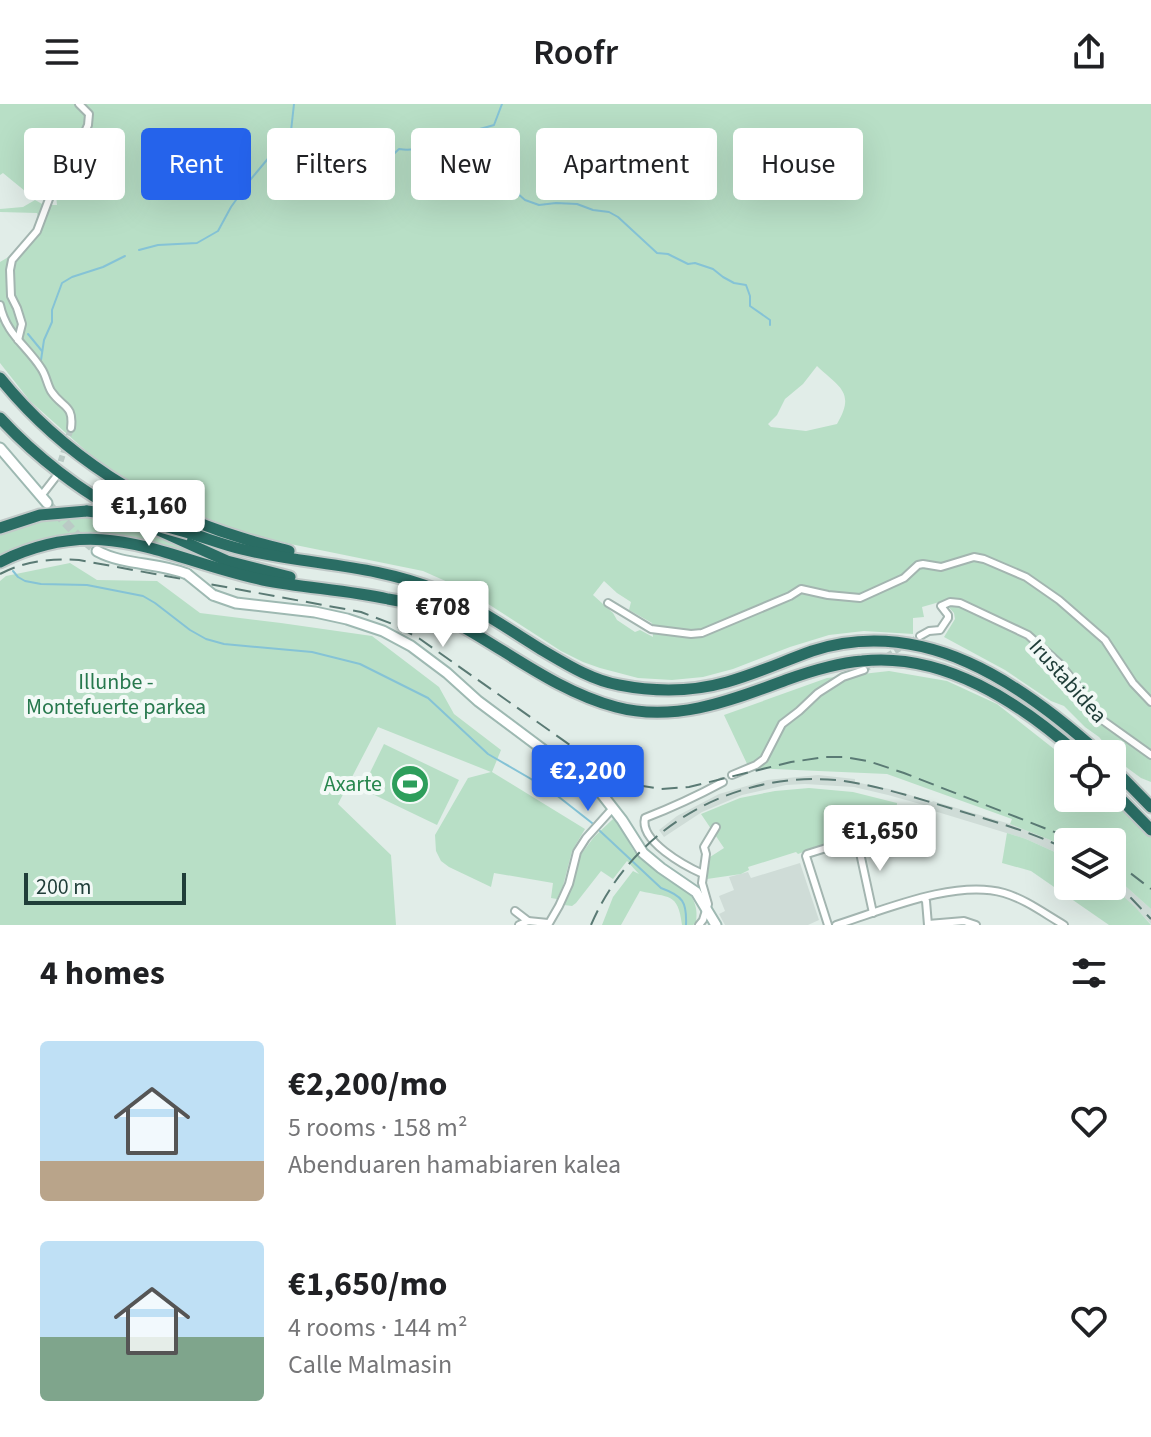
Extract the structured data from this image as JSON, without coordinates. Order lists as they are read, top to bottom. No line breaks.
{"streets":{"street":["Irustabidea"]},"parks":["Illunbe - Montefuerte parkea"],"places":{"sports":["Axarte"]},"scale_bar":"200 m","page":{"header":"Roofr","chip":["Buy","Rent","Filters","New","Apartment","House"],"price":["€1,160","€708","€2,200","€1,650"],"scale":"200 m","heading":"4 homes","list":[{"name":"€2,200/mo","note":"5 rooms · 158 m² · Abenduaren hamabiaren kalea"},{"name":"€1,650/mo","note":"4 rooms · 144 m² · Calle Malmasin"}]}}
